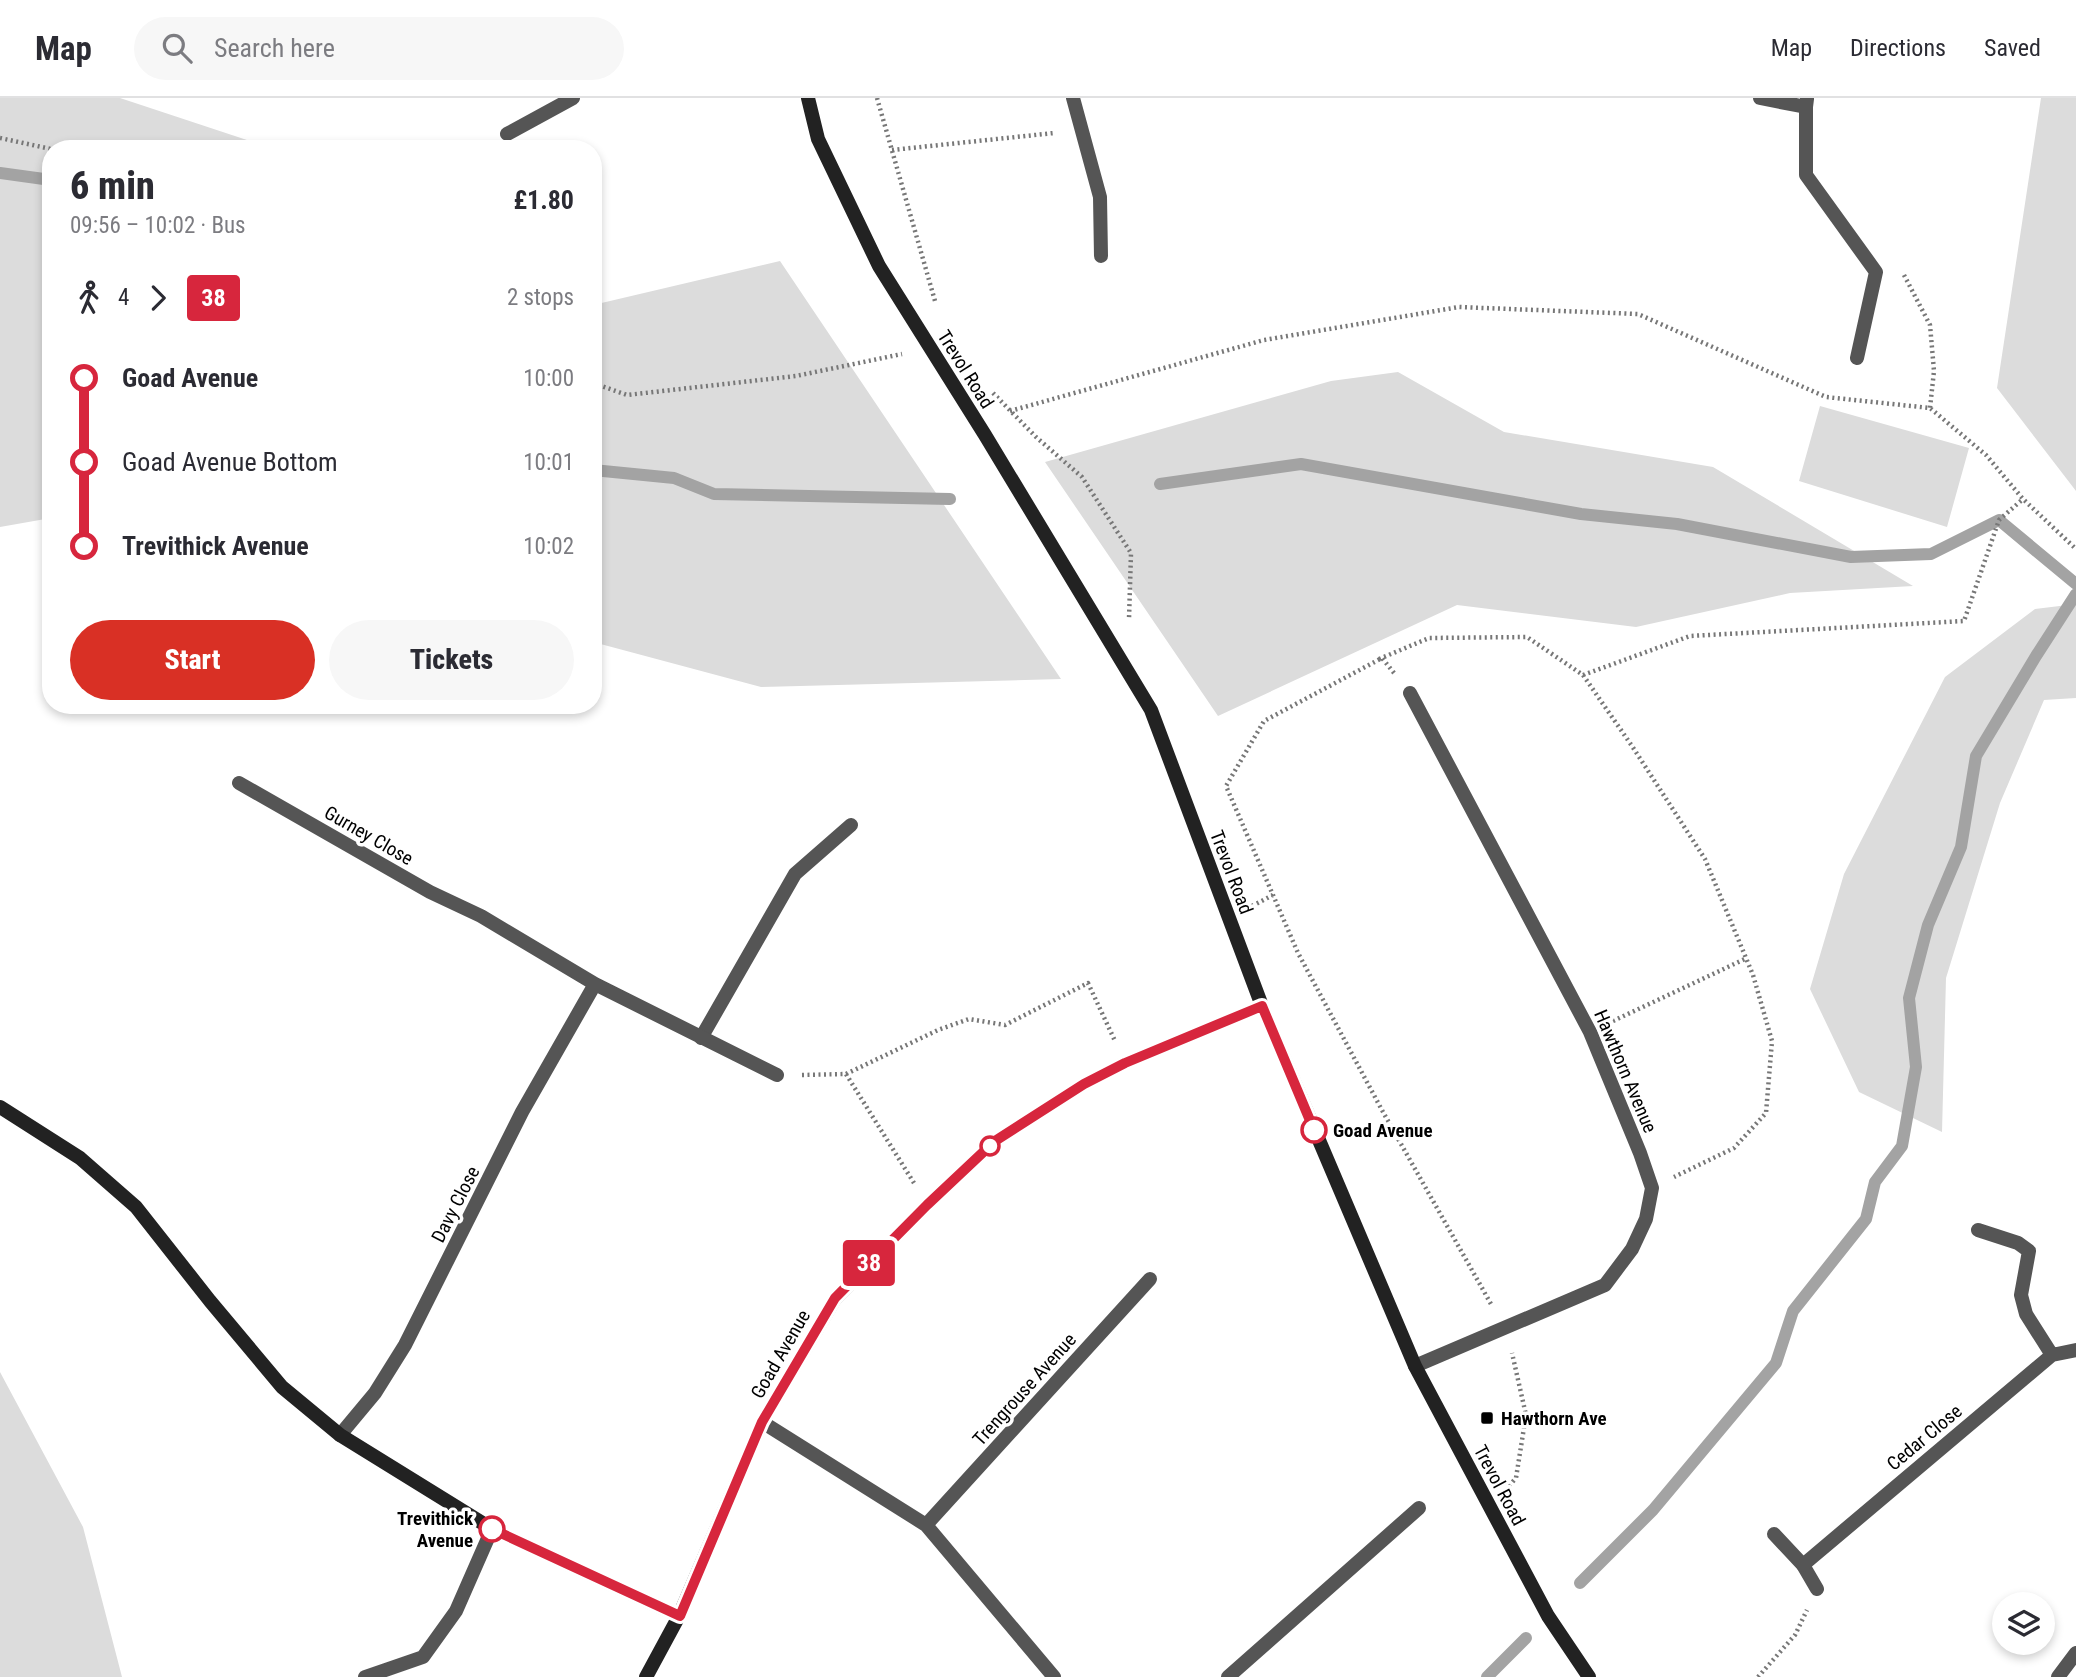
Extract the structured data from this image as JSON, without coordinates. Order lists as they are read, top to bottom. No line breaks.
{"streets":{"street":["Trevol Road","Gurney Close","Hawthorn Avenue","Davy Close","Goad Avenue","Trengrouse Avenue","Cedar Close"]},"crossings":[["Trevol Road","Goad Avenue"],["Gurney Close","Davy Close"]],"places":{"other":["Goad Avenue","Trevithick Avenue"],"transit":["Hawthorn Ave"]},"lines":["bus line 38"],"page":{"header":"Map","search":"Search here","nav":["Map","Directions","Saved"],"on_map":"38","heading":["6 min","09:56 – 10:02 · Bus","£1.80"],"legs":["4","38","2 stops"],"list":[{"name":"Goad Avenue","value":"10:00"},{"name":"Goad Avenue Bottom","value":"10:01"},{"name":"Trevithick Avenue","value":"10:02"}],"buttons":["Start","Tickets"]}}
